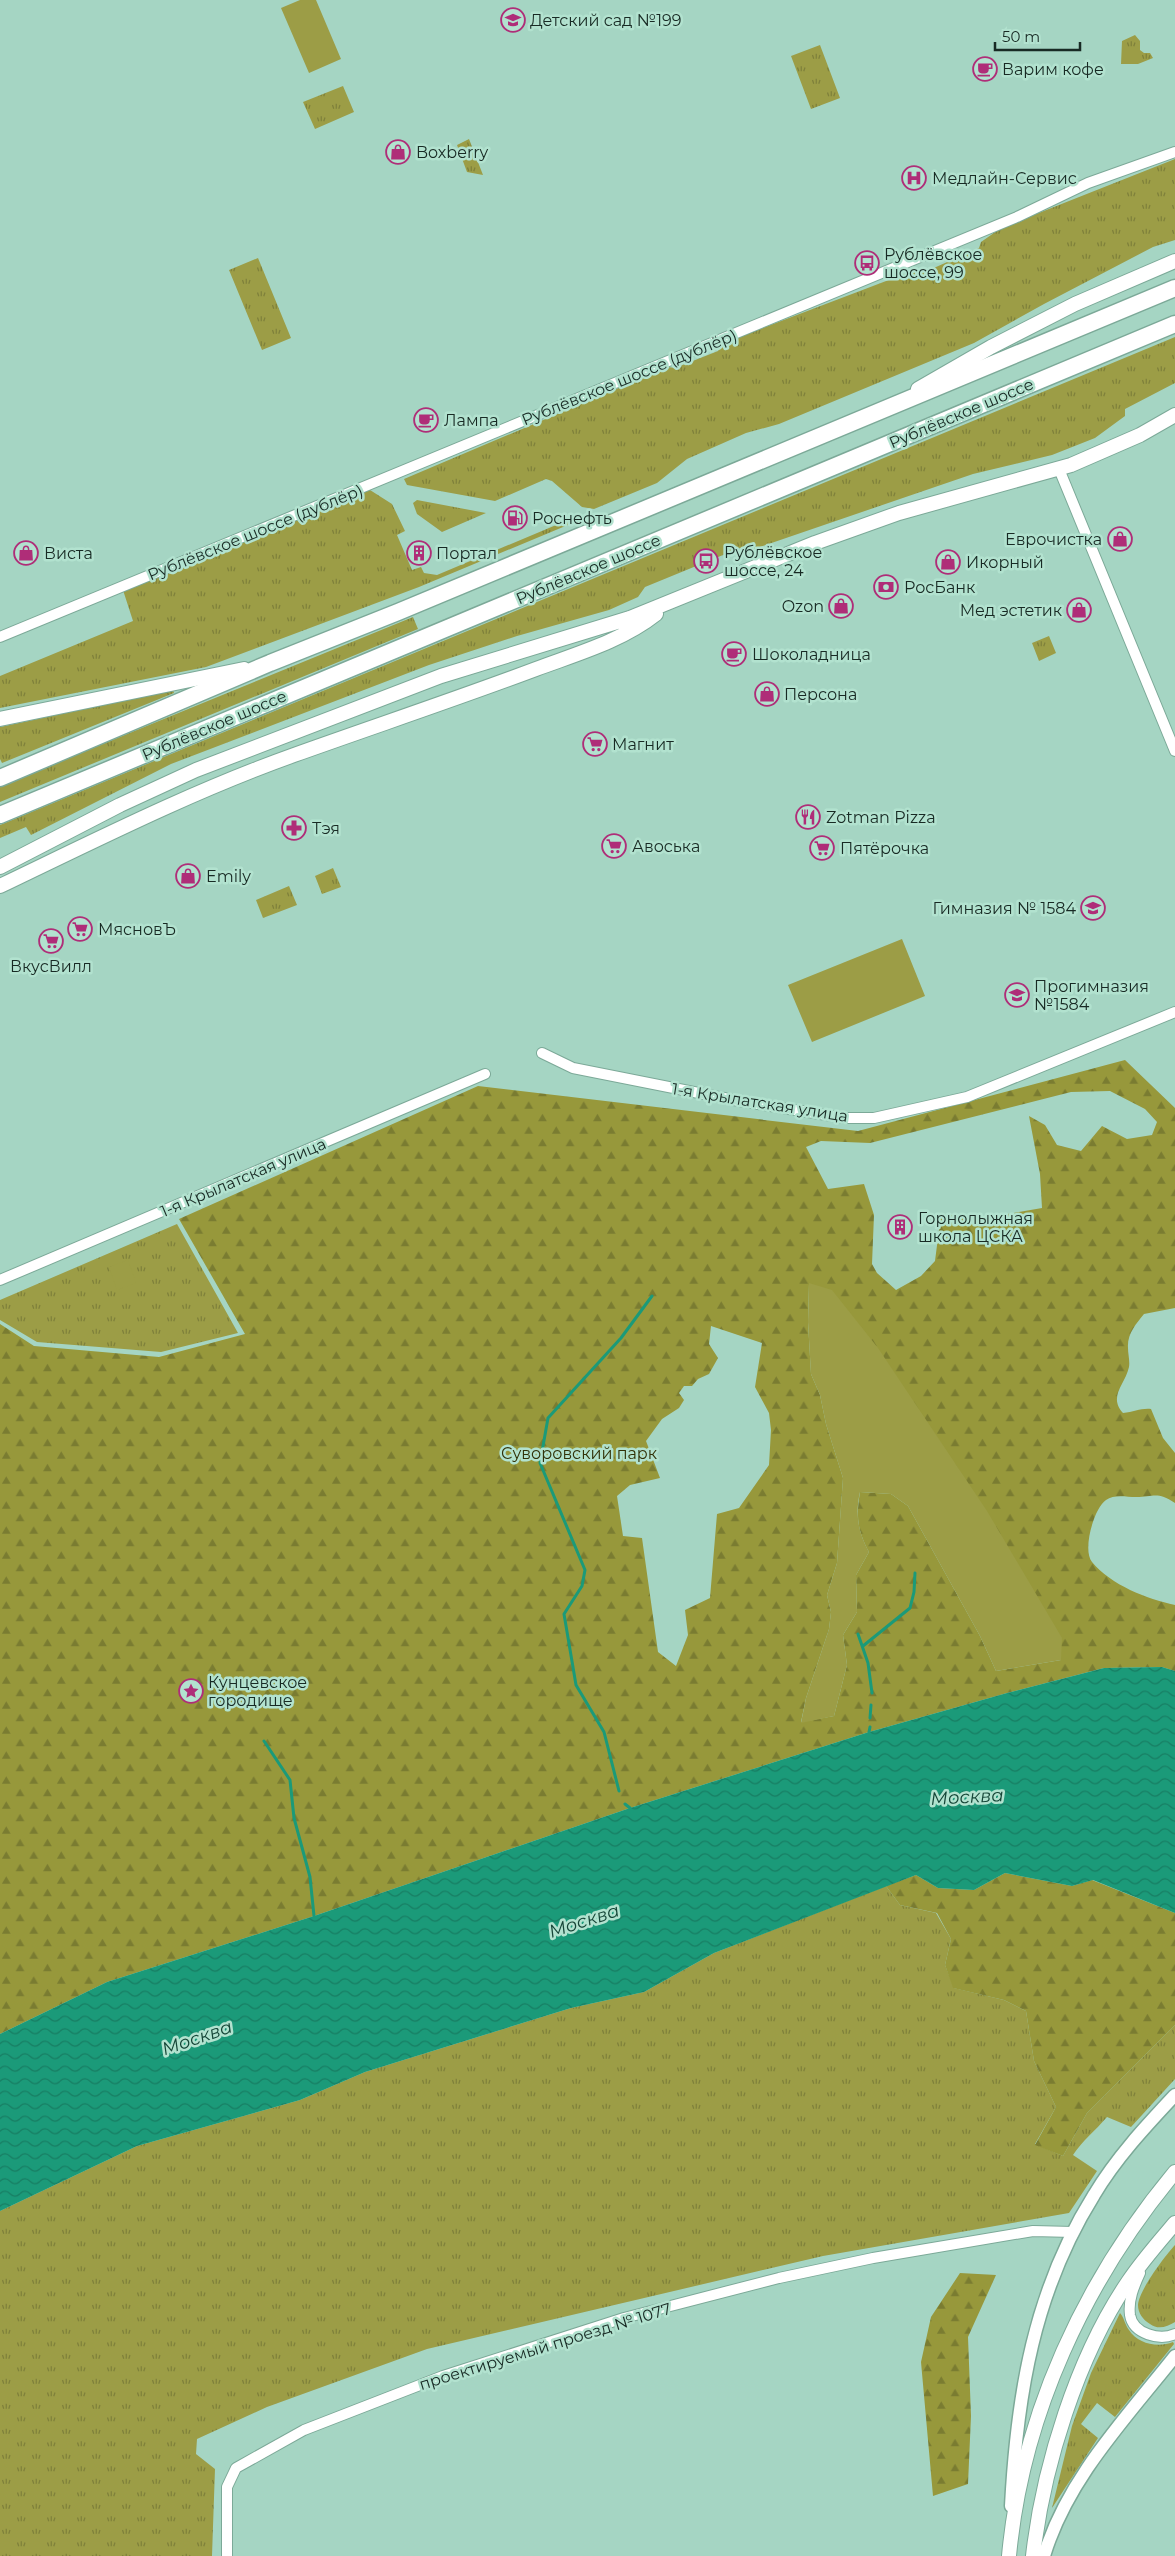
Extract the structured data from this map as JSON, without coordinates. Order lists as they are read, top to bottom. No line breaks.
{"streets":{"main road":["Рублёвское шоссе"],"street":["Рублёвское шоссе (дублёр)","1-я Крылатская улица","проектируемый проезд № 1077"]},"water":["Москва"],"parks":["Суворовский парк"],"places":{"school or university":["Детский сад №199","Гимназия № 1584","Прогимназия №1584"],"cafe":["Варим кофе","Лампа","Шоколадница"],"shop":["Boxberry","Еврочистка","Виста","Икорный","Ozon","Мед эстетик","Персона","Emily"],"hospital":["Медлайн-Сервис"],"bus stop":["Рублёвское шоссе, 99","Рублёвское шоссе, 24"],"fuel station":["Роснефть"],"building":["Портал","Горнолыжная школа ЦСКА"],"bank":["РосБанк"],"supermarket":["Магнит","Авоська","Пятёрочка","МясновЪ","ВкусВилл"],"restaurant":["Zotman Pizza"],"pharmacy":["Тэя"],"place":["Кунцевское городище"]},"scale_bar":"50 m"}
